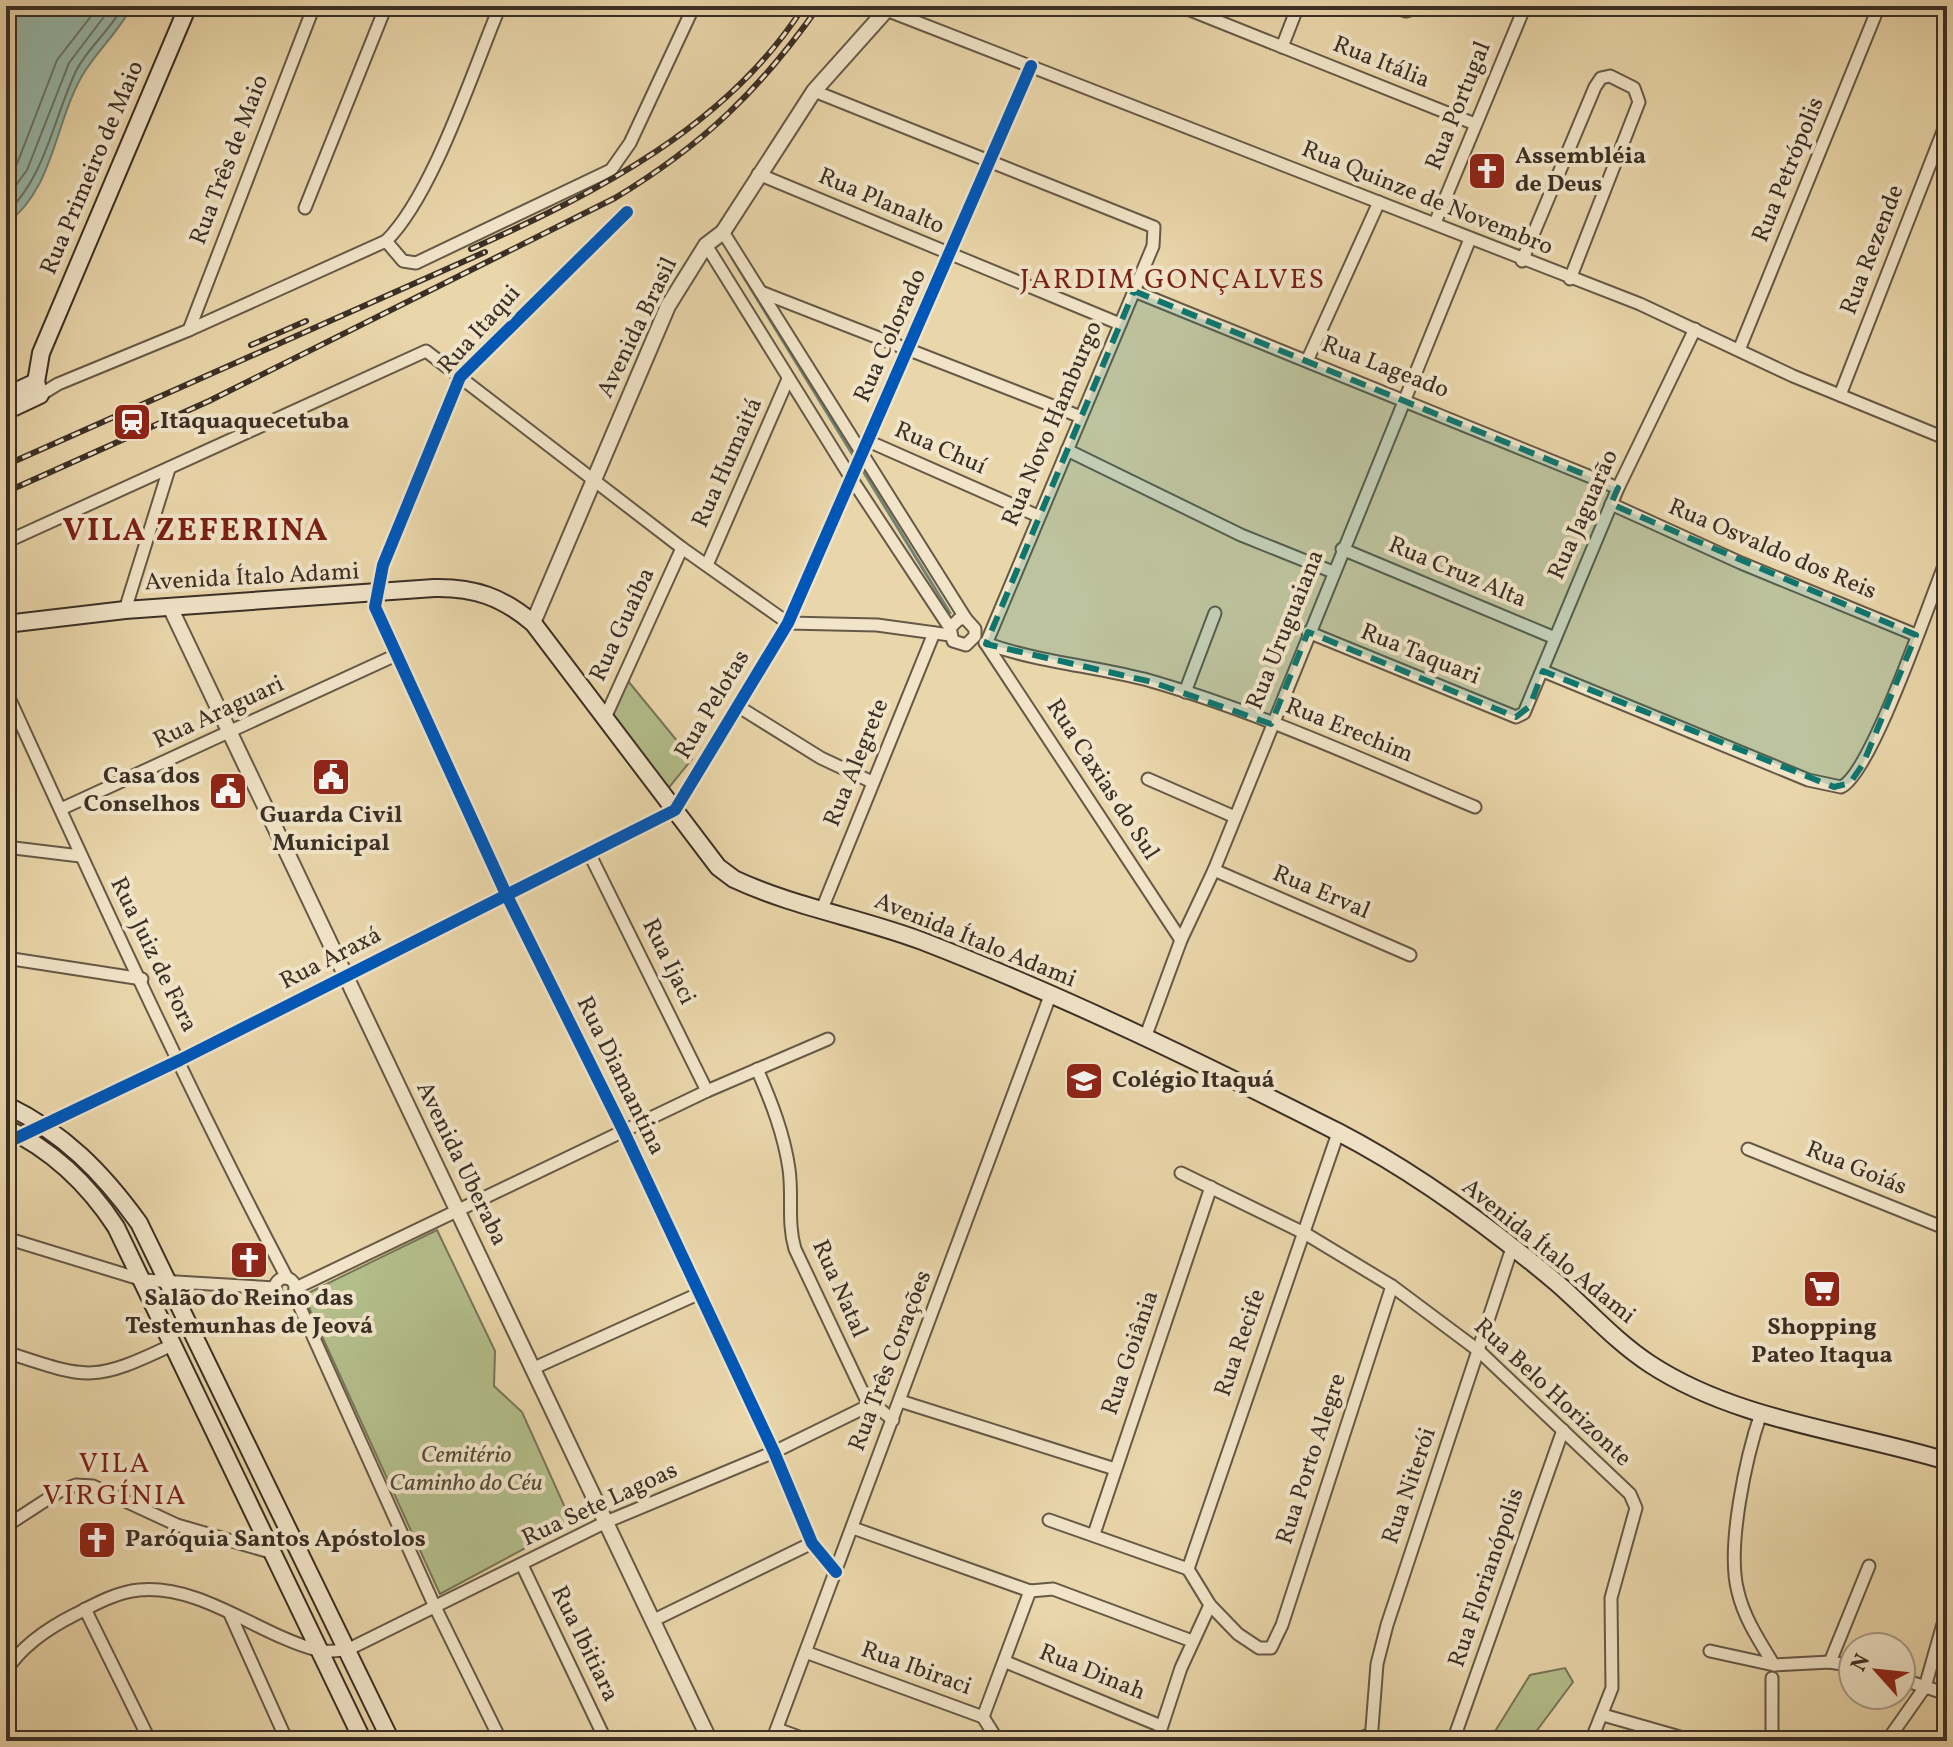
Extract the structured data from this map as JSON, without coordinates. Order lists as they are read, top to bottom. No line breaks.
{"streets":{"main road":["Rua Primeiro de Maio","Avenida Ítalo Adami"],"street":["Rua Itália","Rua Portugal","Rua Três de Maio","Rua Petrópolis","Rua Quinze de Novembro","Rua Planalto","Rua Rezende","Avenida Brasil","Rua Itaqui","Rua Colorado","Rua Lageado","Rua Novo Hamburgo","Rua Chuí","Rua Humaitá","Rua Jaguarão","Rua Osvaldo dos Reis","Rua Cruz Alta","Rua Guaíba","Rua Uruguaiana","Rua Taquari","Rua Pelotas","Rua Araguari","Rua Erechim","Rua Alegrete","Rua Caxias do Sul","Rua Erval","Rua Juiz de Fora","Rua Araxá","Rua Ijaci","Rua Diamantina","Avenida Uberaba","Rua Goiás","Rua Natal","Rua Recife","Rua Goiânia","Rua Três Corações","Rua Belo Horizonte","Rua Porto Alegre","Rua Niterói","Rua Sete Lagoas","Rua Florianópolis","Rua Ibitiara","Rua Ibiraci","Rua Dinah"]},"crossings":[["Rua Itália","Rua Portugal"],["Rua Portugal","Rua Quinze de Novembro"],["Rua Petrópolis","Rua Quinze de Novembro"],["Rua Quinze de Novembro","Rua Rezende"],["Rua Quinze de Novembro","Avenida Brasil"],["Rua Quinze de Novembro","Rua Colorado"],["Rua Quinze de Novembro","Rua Jaguarão"],["Rua Quinze de Novembro","Rua Uruguaiana"],["Rua Planalto","Avenida Brasil"],["Rua Planalto","Rua Colorado"],["Rua Planalto","Rua Novo Hamburgo"],["Avenida Brasil","Avenida Ítalo Adami"],["Rua Itaqui","Avenida Ítalo Adami"],["Rua Itaqui","Rua Diamantina"],["Rua Colorado","Rua Novo Hamburgo"],["Rua Colorado","Rua Chuí"],["Rua Colorado","Rua Pelotas"],["Rua Lageado","Rua Novo Hamburgo"],["Rua Lageado","Rua Jaguarão"],["Rua Lageado","Rua Uruguaiana"],["Rua Novo Hamburgo","Rua Chuí"],["Rua Novo Hamburgo","Rua Erechim"],["Rua Novo Hamburgo","Rua Caxias do Sul"],["Rua Jaguarão","Rua Osvaldo dos Reis"],["Rua Jaguarão","Rua Cruz Alta"],["Rua Jaguarão","Rua Taquari"],["Rua Cruz Alta","Rua Uruguaiana"],["Avenida Ítalo Adami","Rua Guaíba"],["Avenida Ítalo Adami","Rua Uruguaiana"],["Avenida Ítalo Adami","Rua Pelotas"],["Avenida Ítalo Adami","Rua Alegrete"],["Avenida Ítalo Adami","Rua Araxá"],["Avenida Ítalo Adami","Rua Diamantina"],["Avenida Ítalo Adami","Avenida Uberaba"],["Avenida Ítalo Adami","Rua Recife"],["Avenida Ítalo Adami","Rua Três Corações"],["Avenida Ítalo Adami","Rua Niterói"],["Rua Uruguaiana","Rua Taquari"],["Rua Uruguaiana","Rua Erechim"],["Rua Uruguaiana","Rua Caxias do Sul"],["Rua Uruguaiana","Rua Erval"],["Rua Pelotas","Rua Araxá"],["Rua Araguari","Rua Juiz de Fora"],["Rua Araguari","Rua Diamantina"],["Rua Araguari","Avenida Uberaba"],["Rua Erechim","Rua Caxias do Sul"],["Rua Juiz de Fora","Rua Araxá"],["Rua Araxá","Rua Ijaci"],["Rua Araxá","Rua Diamantina"],["Rua Araxá","Avenida Uberaba"],["Rua Diamantina","Rua Três Corações"],["Rua Diamantina","Rua Sete Lagoas"],["Avenida Uberaba","Rua Sete Lagoas"],["Rua Natal","Rua Três Corações"],["Rua Natal","Rua Sete Lagoas"],["Rua Recife","Rua Belo Horizonte"],["Rua Goiânia","Rua Belo Horizonte"],["Rua Três Corações","Rua Ibiraci"],["Rua Belo Horizonte","Rua Porto Alegre"],["Rua Belo Horizonte","Rua Niterói"],["Rua Belo Horizonte","Rua Florianópolis"],["Rua Sete Lagoas","Rua Ibitiara"]],"districts":["JARDIM GONÇALVES","VILA ZEFERINA","VILA VIRGÍNIA"],"parks":["Cemitério Caminho do Céu"],"places":{"church":["Assembléia de Deus","Salão do Reino das Testemunhas de Jeová","Paróquia Santos Apóstolos"],"station":["Itaquaquecetuba"],"public building":["Guarda Civil Municipal","Casa dos Conselhos"],"school or university":["Colégio Itaquá"],"supermarket":["Shopping Pateo Itaqua"]},"north":"top left"}
